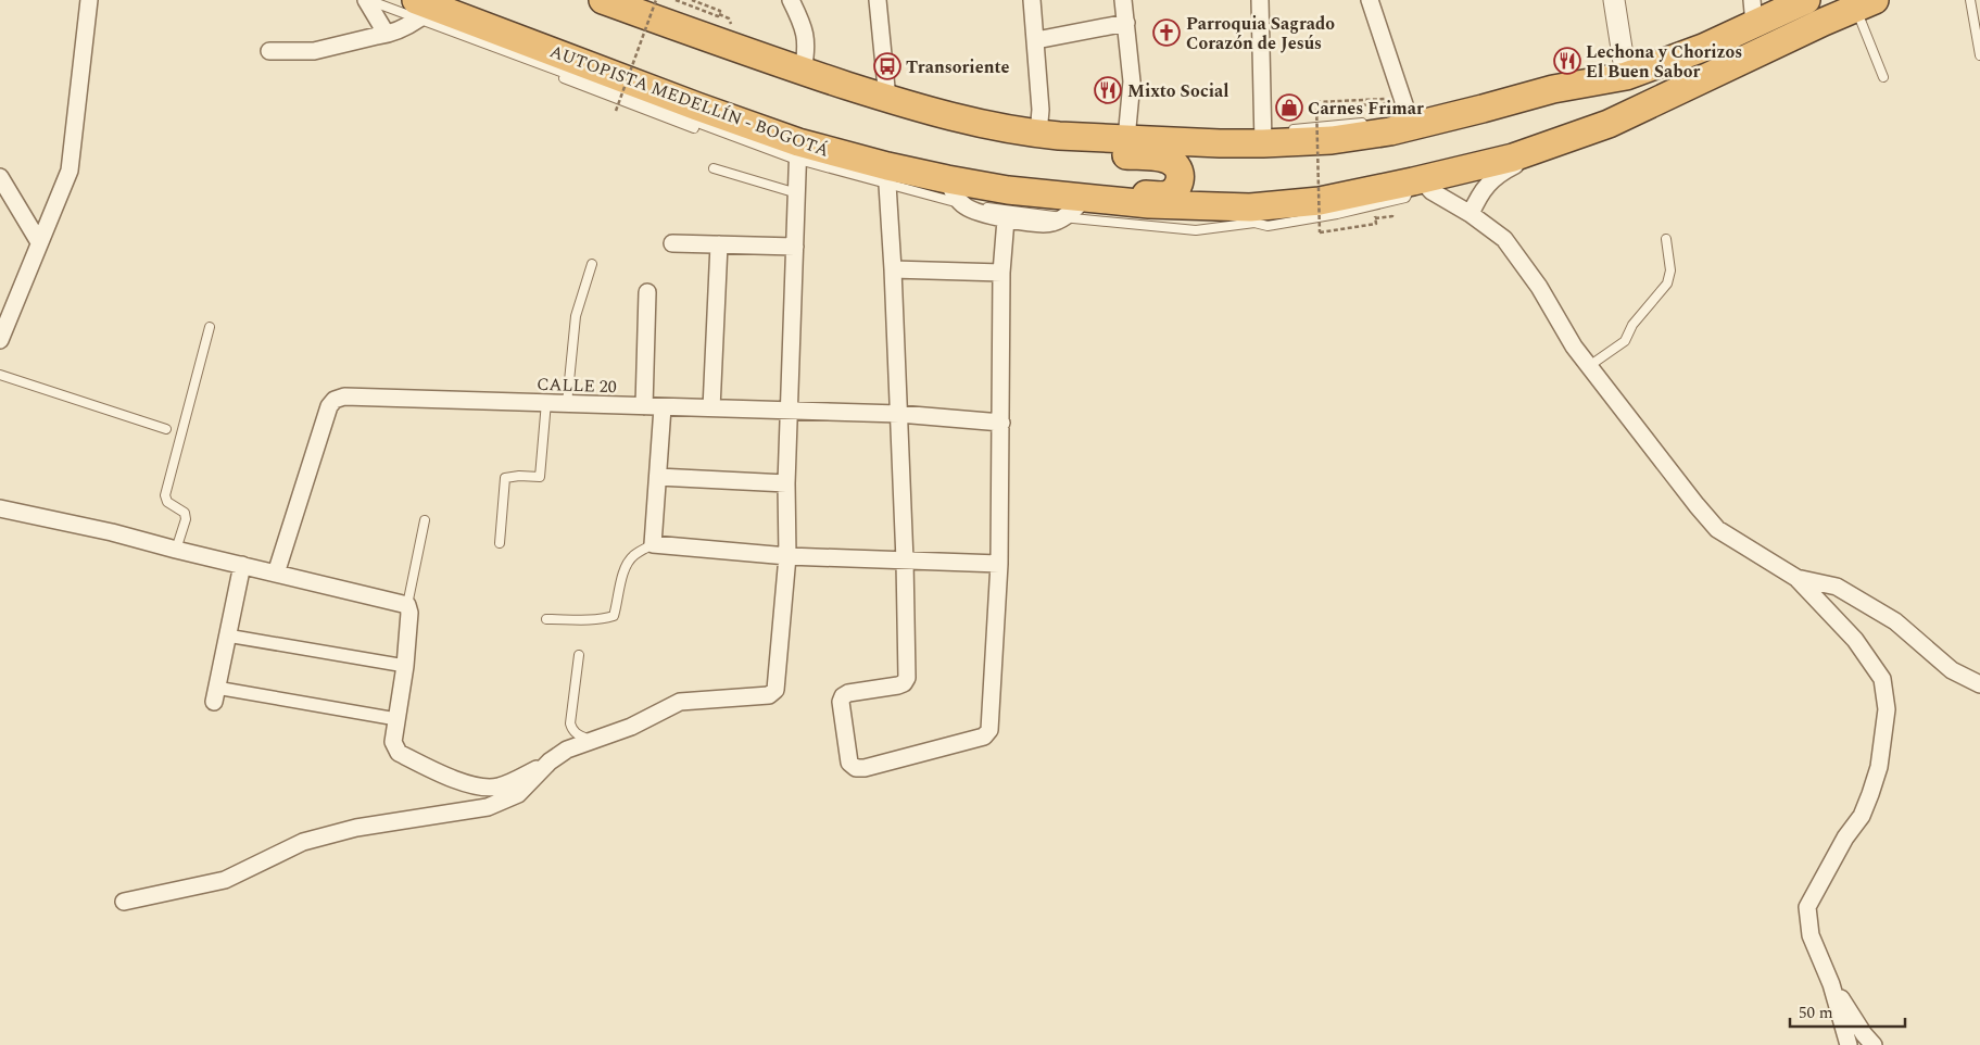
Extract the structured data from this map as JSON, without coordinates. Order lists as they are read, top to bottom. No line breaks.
{"streets":{"highway":["AUTOPISTA MEDELLÍN - BOGOTÁ"],"street":["CALLE 20"]},"places":{"church":["Parroquia Sagrado Corazón de Jesús"],"restaurant":["Lechona y Chorizos El Buen Sabor","Mixto Social"],"bus stop":["Transoriente"],"shop":["Carnes Frimar"]},"scale_bar":"50 m"}
